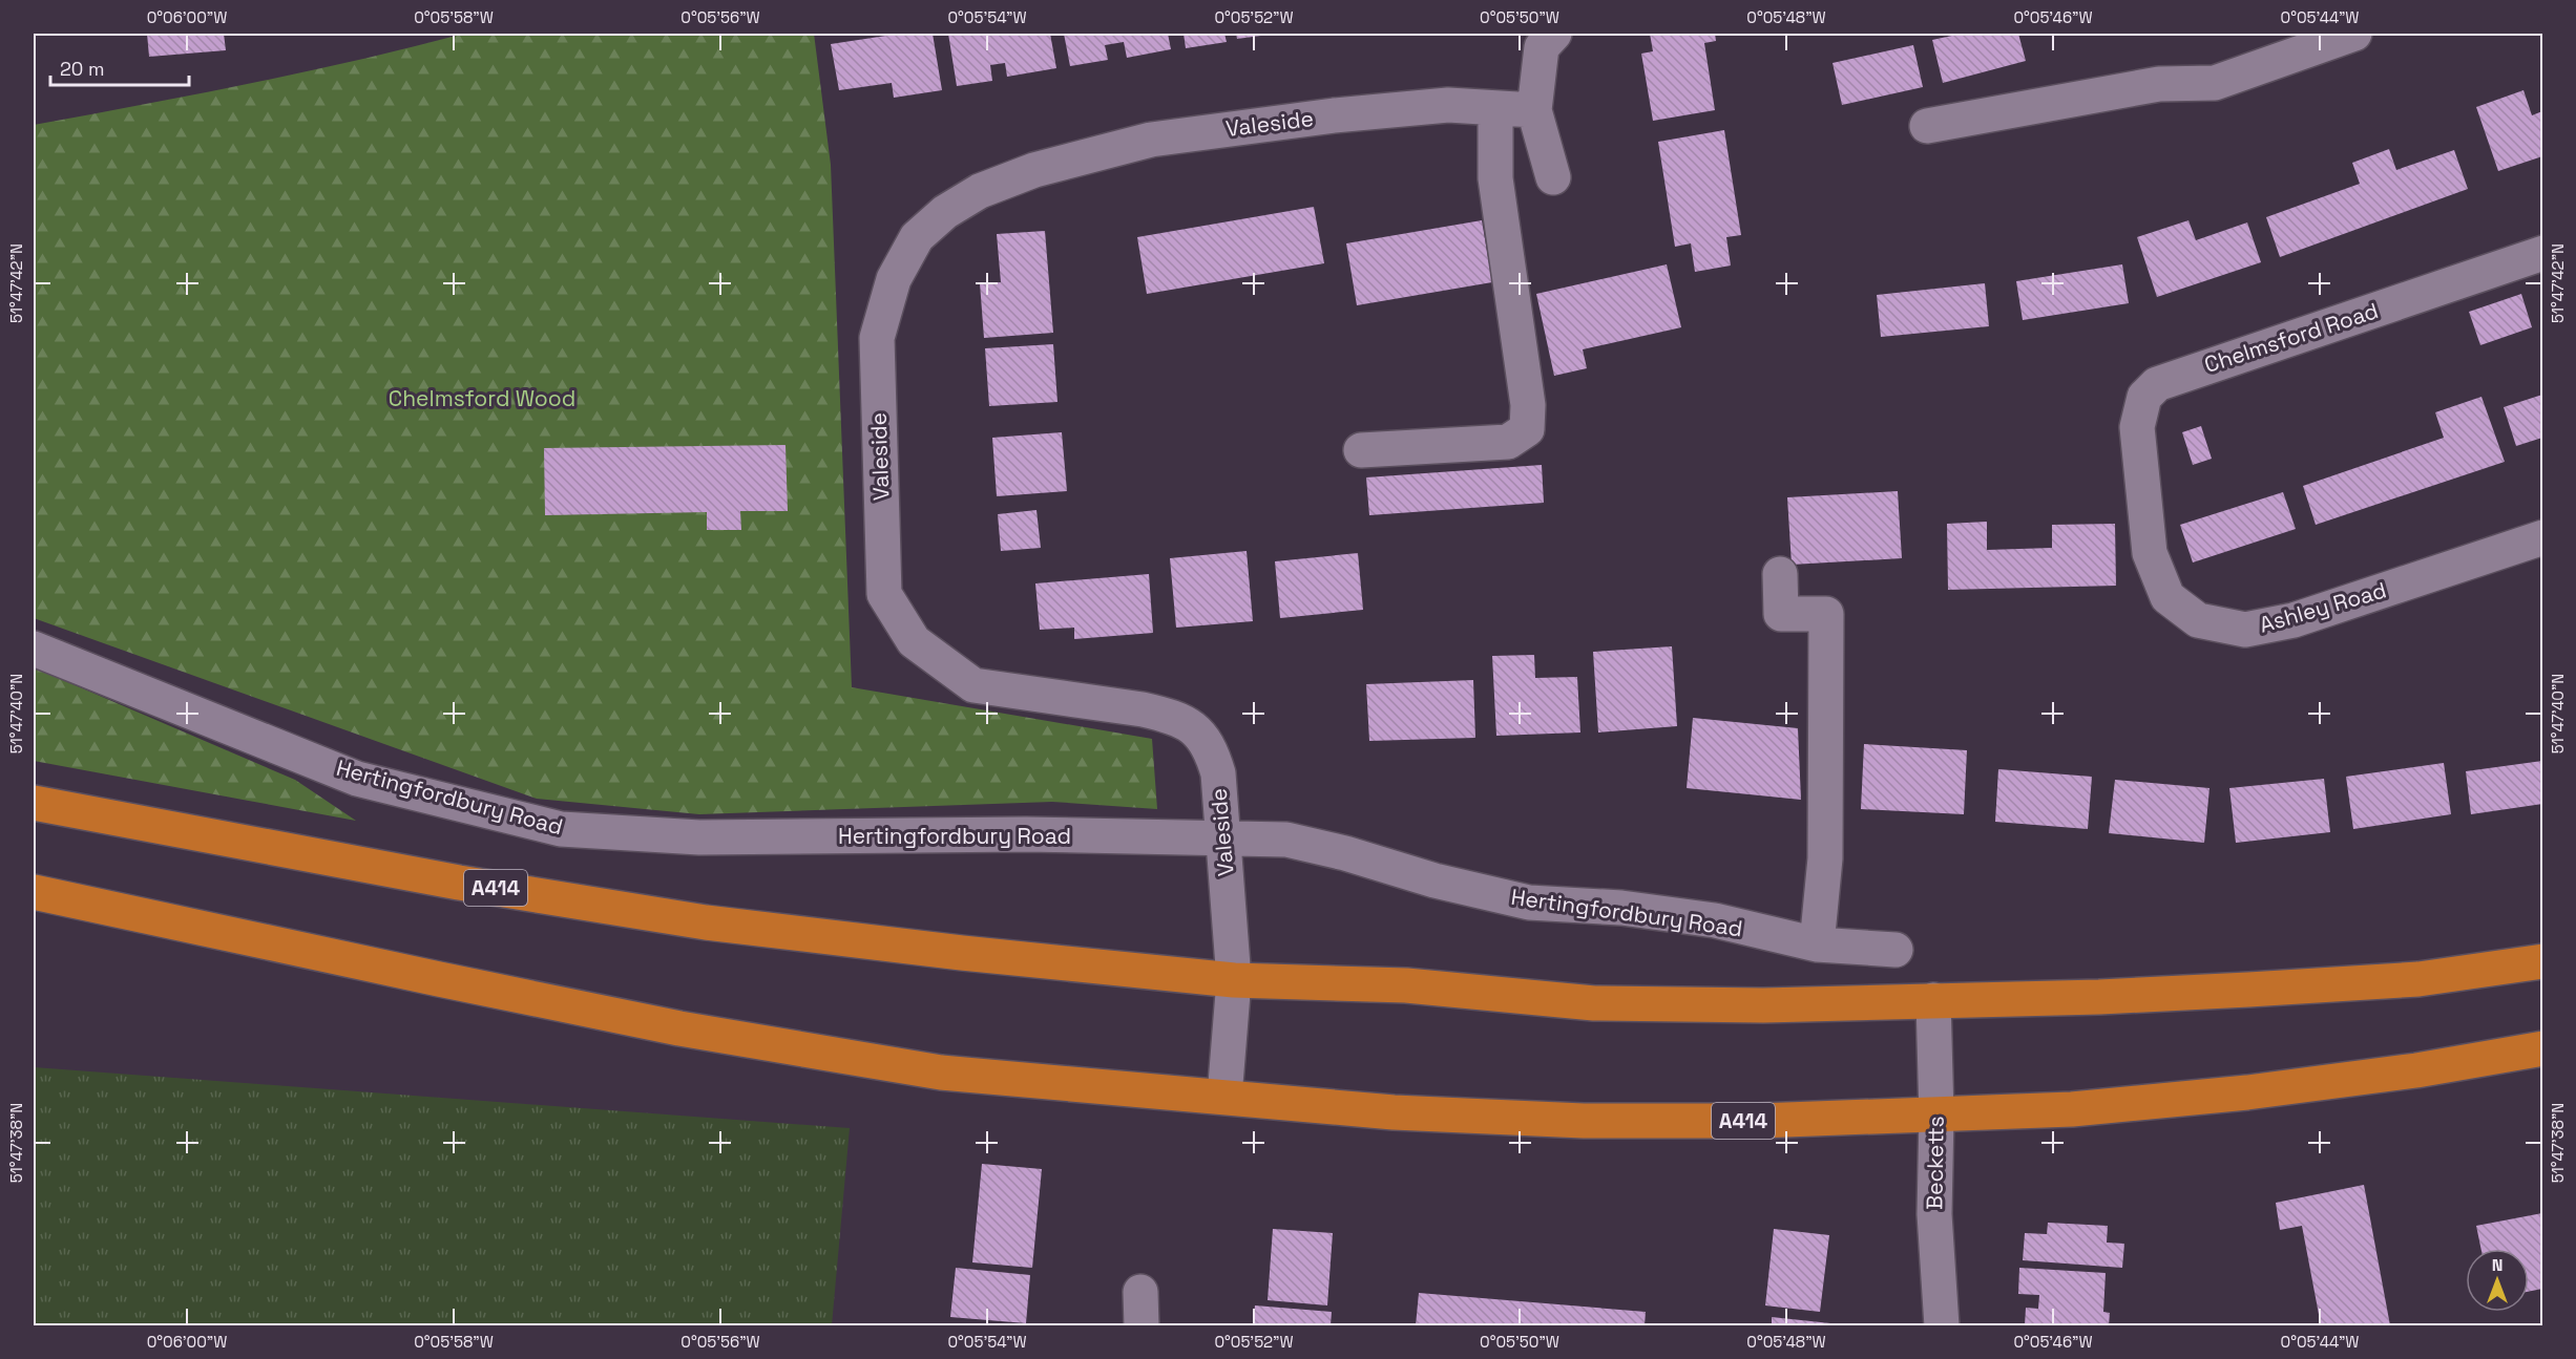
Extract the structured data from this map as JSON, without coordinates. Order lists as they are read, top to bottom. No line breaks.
{"streets":{"highway":["A414"],"street":["Valeside","Chelmsford Road","Ashley Road","Hertingfordbury Road","Becketts"]},"crossings":[["Valeside","Hertingfordbury Road"],["Valeside","A414"],["Chelmsford Road","Ashley Road"],["A414","Becketts"]],"parks":["Chelmsford Wood"],"scale_bar":"20 m","north":"top","coordinates":["0°06'00\"W","0°05'58\"W","0°05'56\"W","0°05'54\"W","0°05'52\"W","0°05'50\"W","0°05'48\"W","0°05'46\"W","0°05'44\"W","51°47'42\"N","51°47'40\"N","51°47'38\"N"]}
